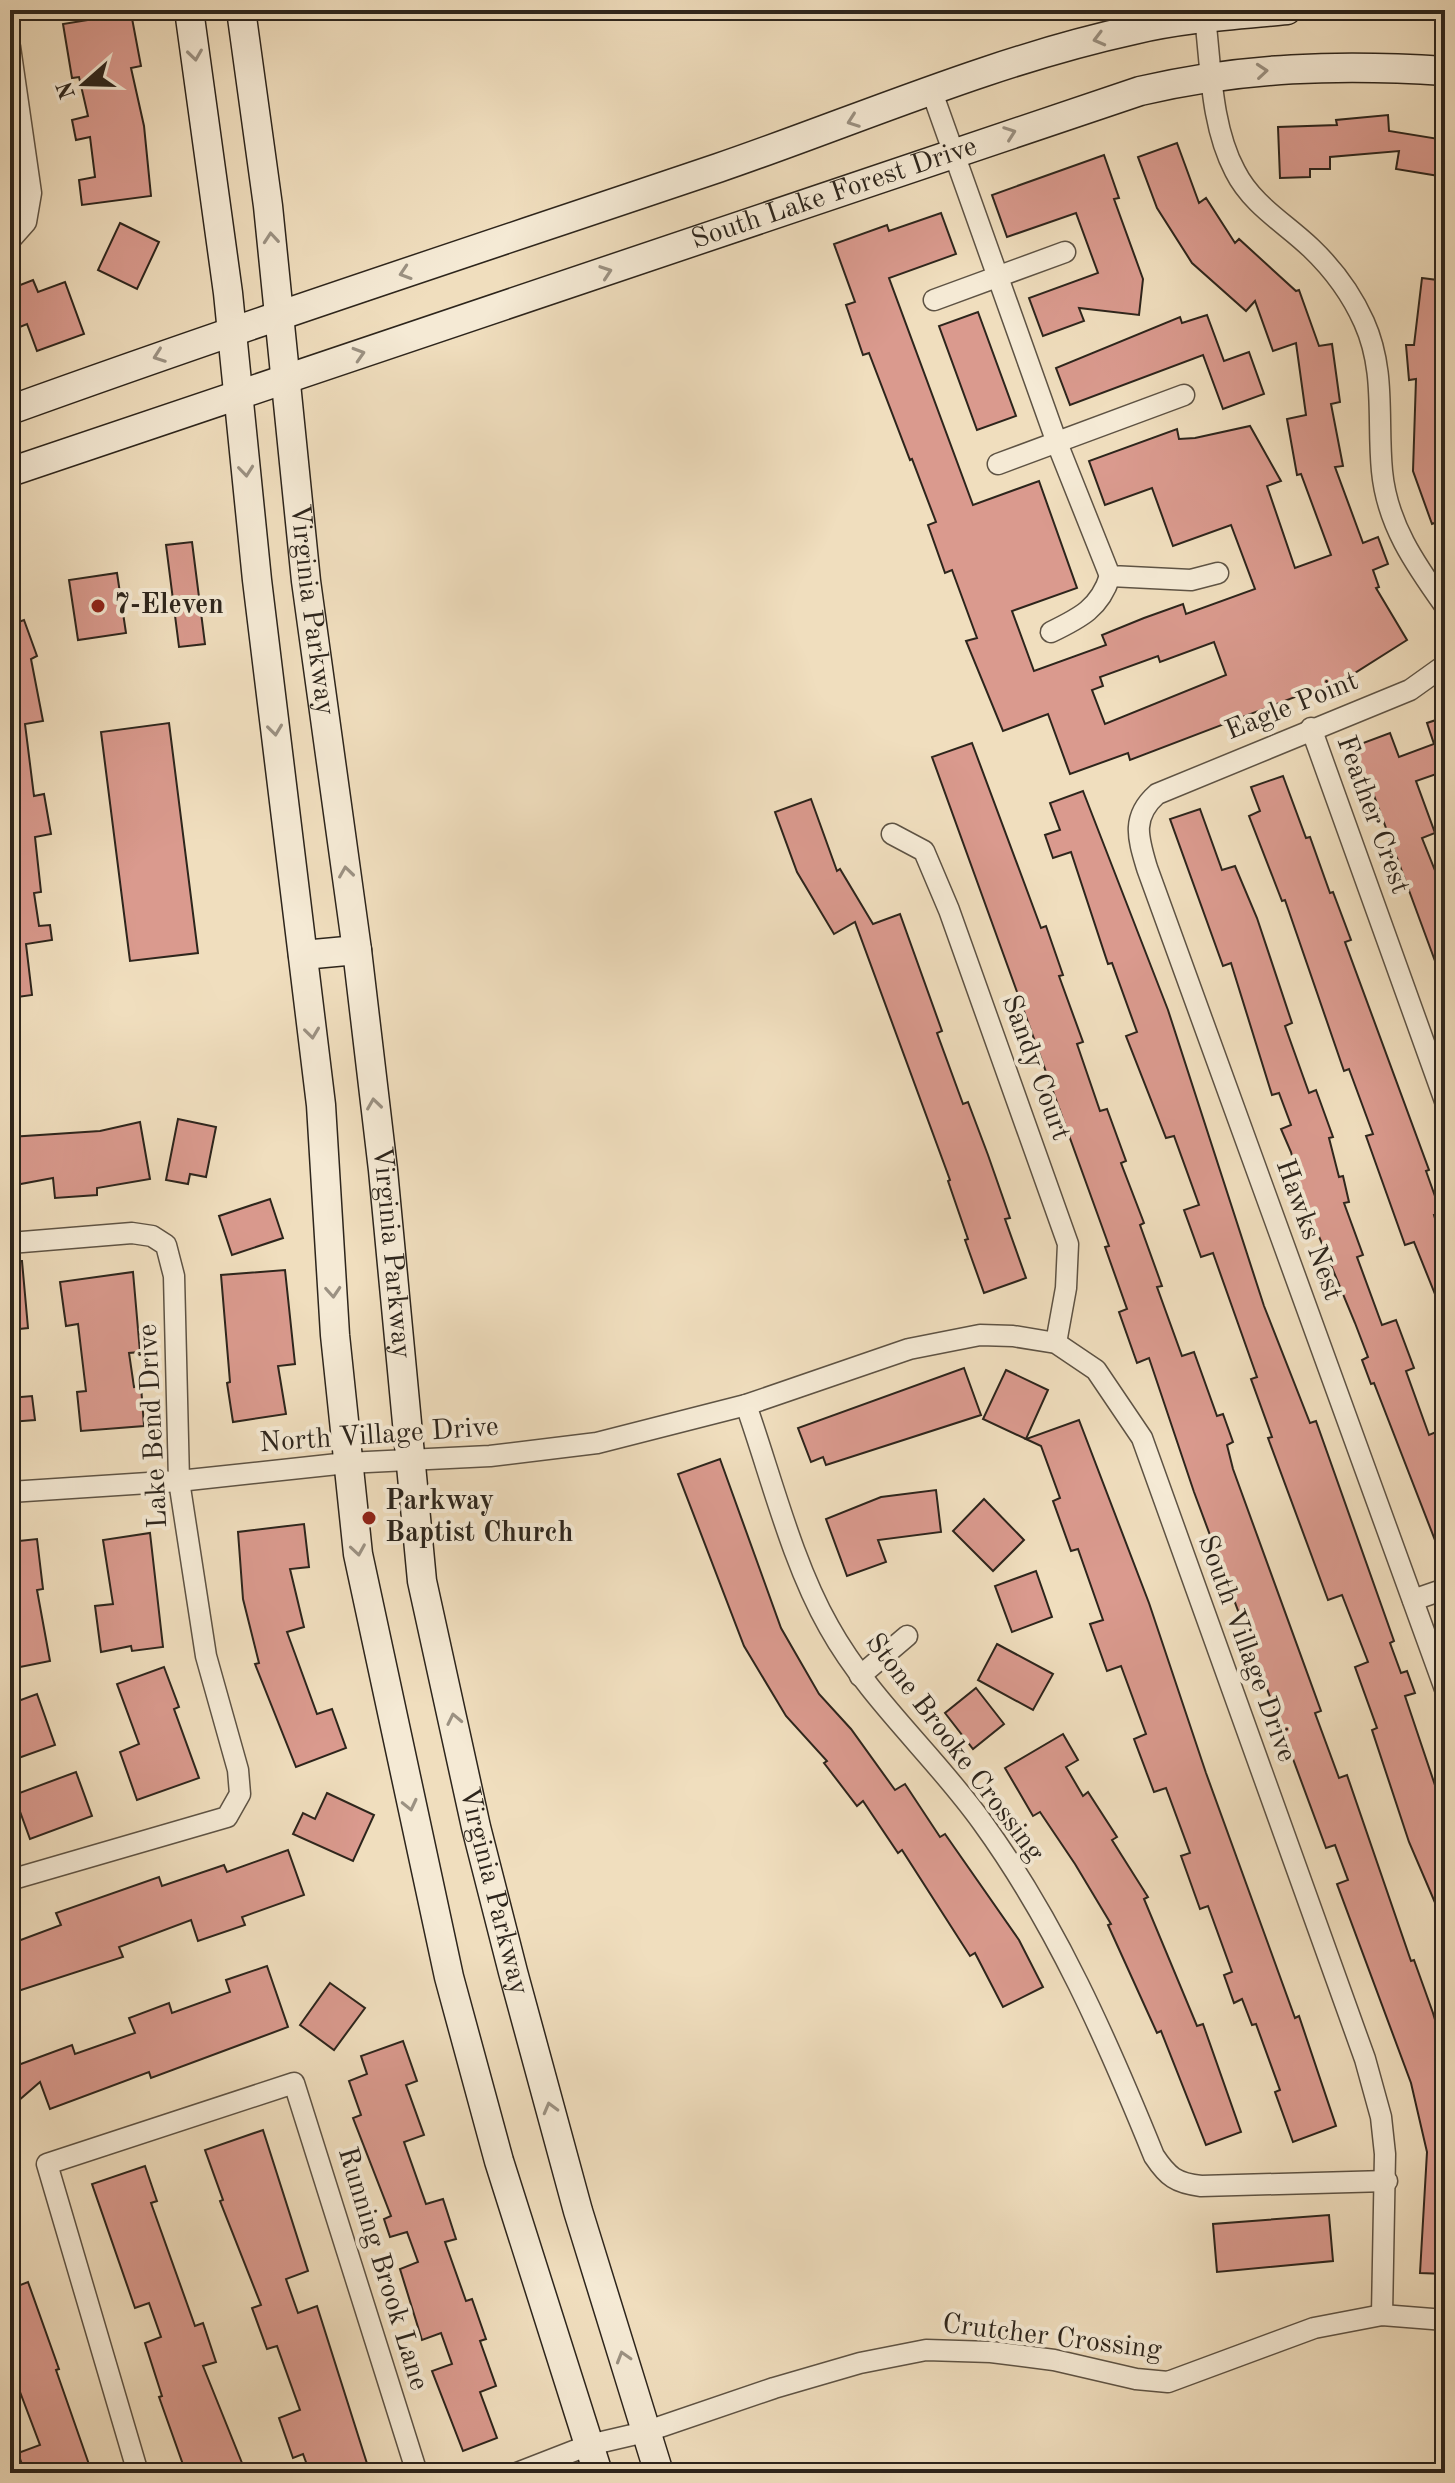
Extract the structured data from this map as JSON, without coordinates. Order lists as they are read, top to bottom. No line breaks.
{"streets":{"main road":["South Lake Forest Drive","Virginia Parkway"],"street":["Eagle Point","Feather Crest","Sandy Court","Hawks Nest","Lake Bend Drive","North Village Drive","South Village Drive","Stone Brooke Crossing","Running Brook Lane","Crutcher Crossing"]},"crossings":[["South Lake Forest Drive","Virginia Parkway"],["Virginia Parkway","North Village Drive"],["Virginia Parkway","Crutcher Crossing"],["Eagle Point","Feather Crest"],["Eagle Point","Hawks Nest"],["Sandy Court","South Village Drive"],["Lake Bend Drive","North Village Drive"],["North Village Drive","South Village Drive"],["North Village Drive","Stone Brooke Crossing"],["South Village Drive","Stone Brooke Crossing"],["South Village Drive","Crutcher Crossing"]],"places":["7-Eleven","Parkway Baptist Church"],"north":"left"}
